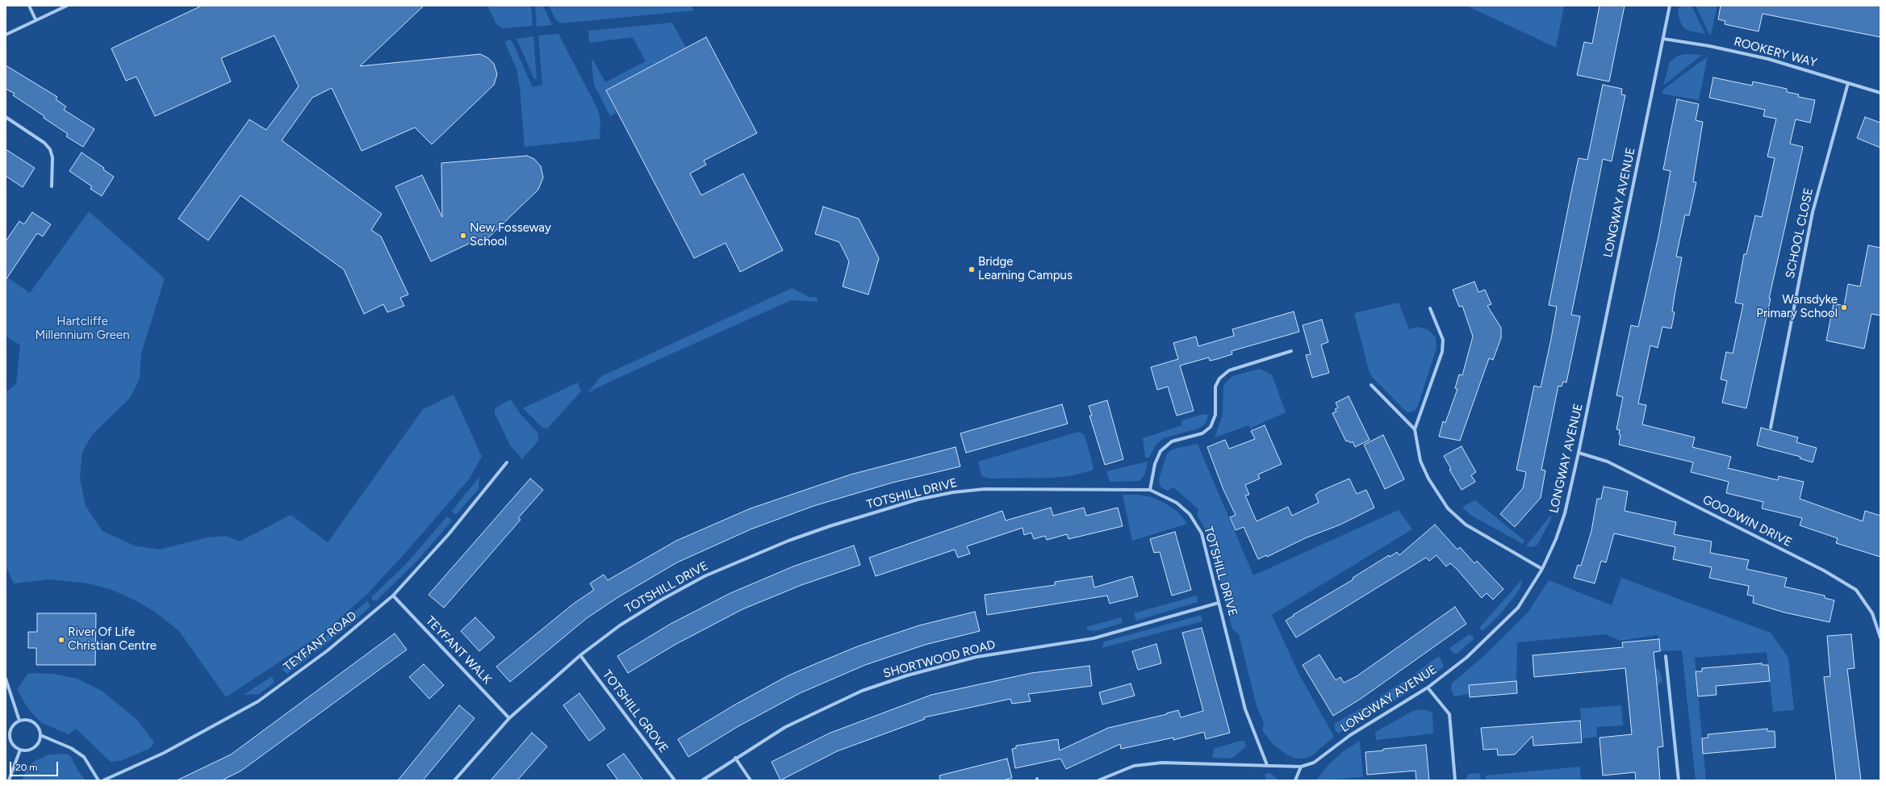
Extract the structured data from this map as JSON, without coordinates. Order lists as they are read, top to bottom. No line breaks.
{"streets":{"street":["ROOKERY WAY","LONGWAY AVENUE","SCHOOL CLOSE","TOTSHILL DRIVE","GOODWIN DRIVE","TEYFANT ROAD","TEYFANT WALK","SHORTWOOD ROAD","TOTSHILL GROVE"]},"crossings":[["ROOKERY WAY","LONGWAY AVENUE"],["ROOKERY WAY","SCHOOL CLOSE"],["LONGWAY AVENUE","TOTSHILL DRIVE"],["LONGWAY AVENUE","GOODWIN DRIVE"],["TOTSHILL DRIVE","TEYFANT WALK"],["TOTSHILL DRIVE","SHORTWOOD ROAD"],["TOTSHILL DRIVE","TOTSHILL GROVE"],["TEYFANT ROAD","TEYFANT WALK"]],"parks":["Hartcliffe Millennium Green"],"places":["New Fosseway School","Bridge Learning Campus","Wansdyke Primary School","River Of Life Christian Centre"],"scale_bar":"20 m"}
